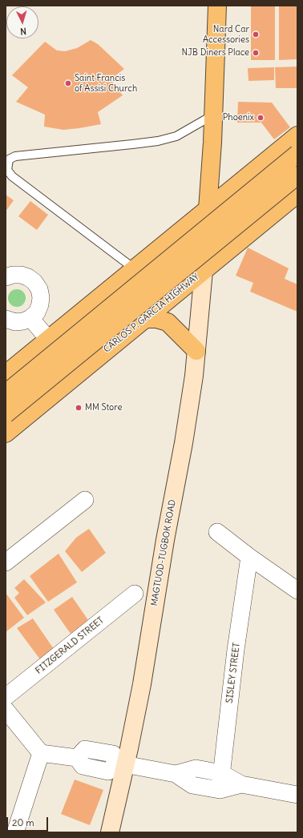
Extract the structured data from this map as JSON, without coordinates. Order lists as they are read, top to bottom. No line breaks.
{"streets":{"main road":["CARLOS P. GARCIA HIGHWAY","MAGTUOD-TUGBOK ROAD"],"street":["FITZGERALD STREET","SISLEY STREET"]},"crossings":[["CARLOS P. GARCIA HIGHWAY","MAGTUOD-TUGBOK ROAD"]],"places":["Nard Car Accessories","NJB Diners Place","Saint Francis of Assisi Church","Phoenix","MM Store"],"scale_bar":"20 m","north":"bottom"}
